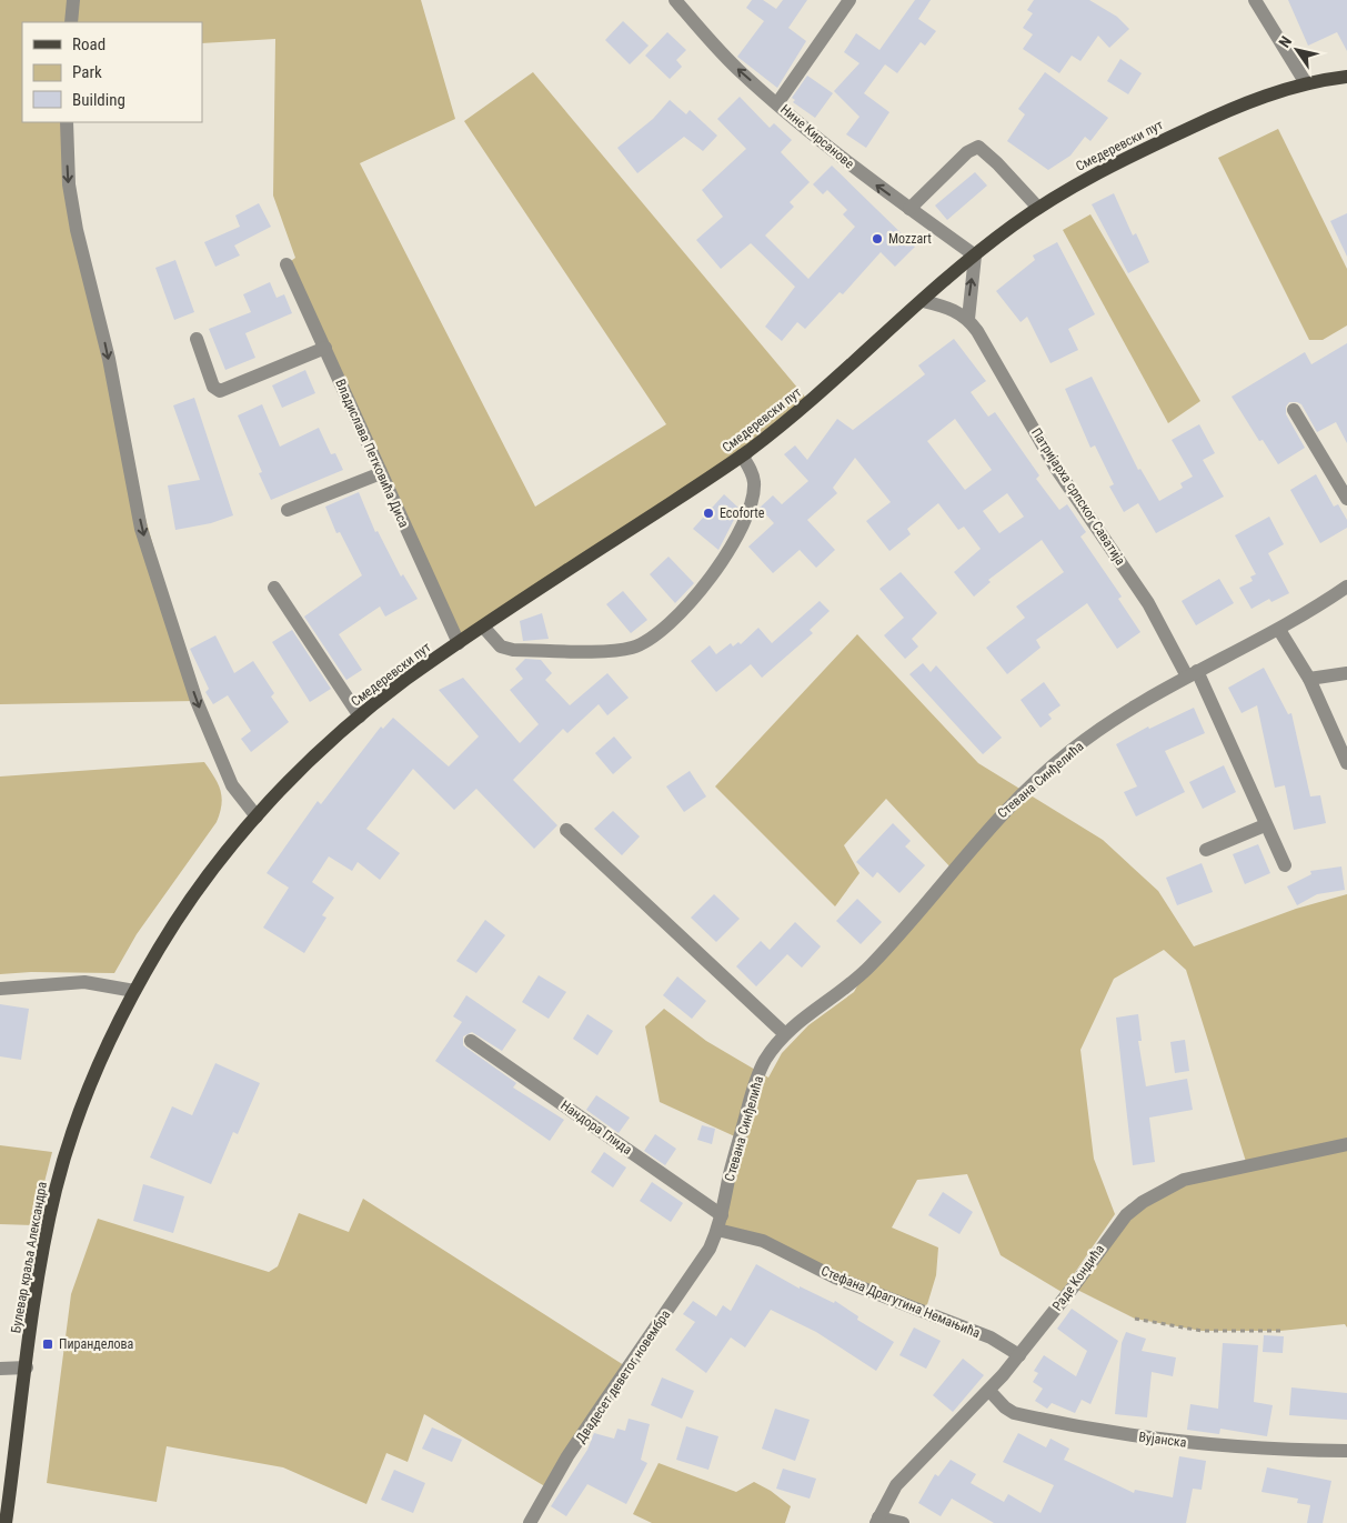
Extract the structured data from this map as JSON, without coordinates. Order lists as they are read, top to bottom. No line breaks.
{"streets":{"main road":["Смедеревски пут","Булевар краља Александра"],"street":["Нине Кирсанове","Владислава Петковића Диса","Патријарха српског Саватија","Стевана Синђелића","Нандора Глида","Раде Кондића","Стефана Драгутина Немањића","Двадесет деветог новембра","Вујанска"]},"crossings":[["Нине Кирсанове","Смедеревски пут"],["Смедеревски пут","Владислава Петковића Диса"],["Смедеревски пут","Патријарха српског Саватија"],["Смедеревски пут","Булевар краља Александра"],["Патријарха српског Саватија","Стевана Синђелића"],["Стевана Синђелића","Нандора Глида"],["Стевана Синђелића","Стефана Драгутина Немањића"],["Стевана Синђелића","Двадесет деветог новембра"],["Раде Кондића","Стефана Драгутина Немањића"],["Раде Кондића","Вујанска"],["Стефана Драгутина Немањића","Двадесет деветог новембра"]],"one_way":["Нине Кирсанове"],"places":{"other":["Mozzart","Ecoforte"],"transit":["Пиранделова"]},"legend":["Road","Park","Building"],"north":"top left"}
